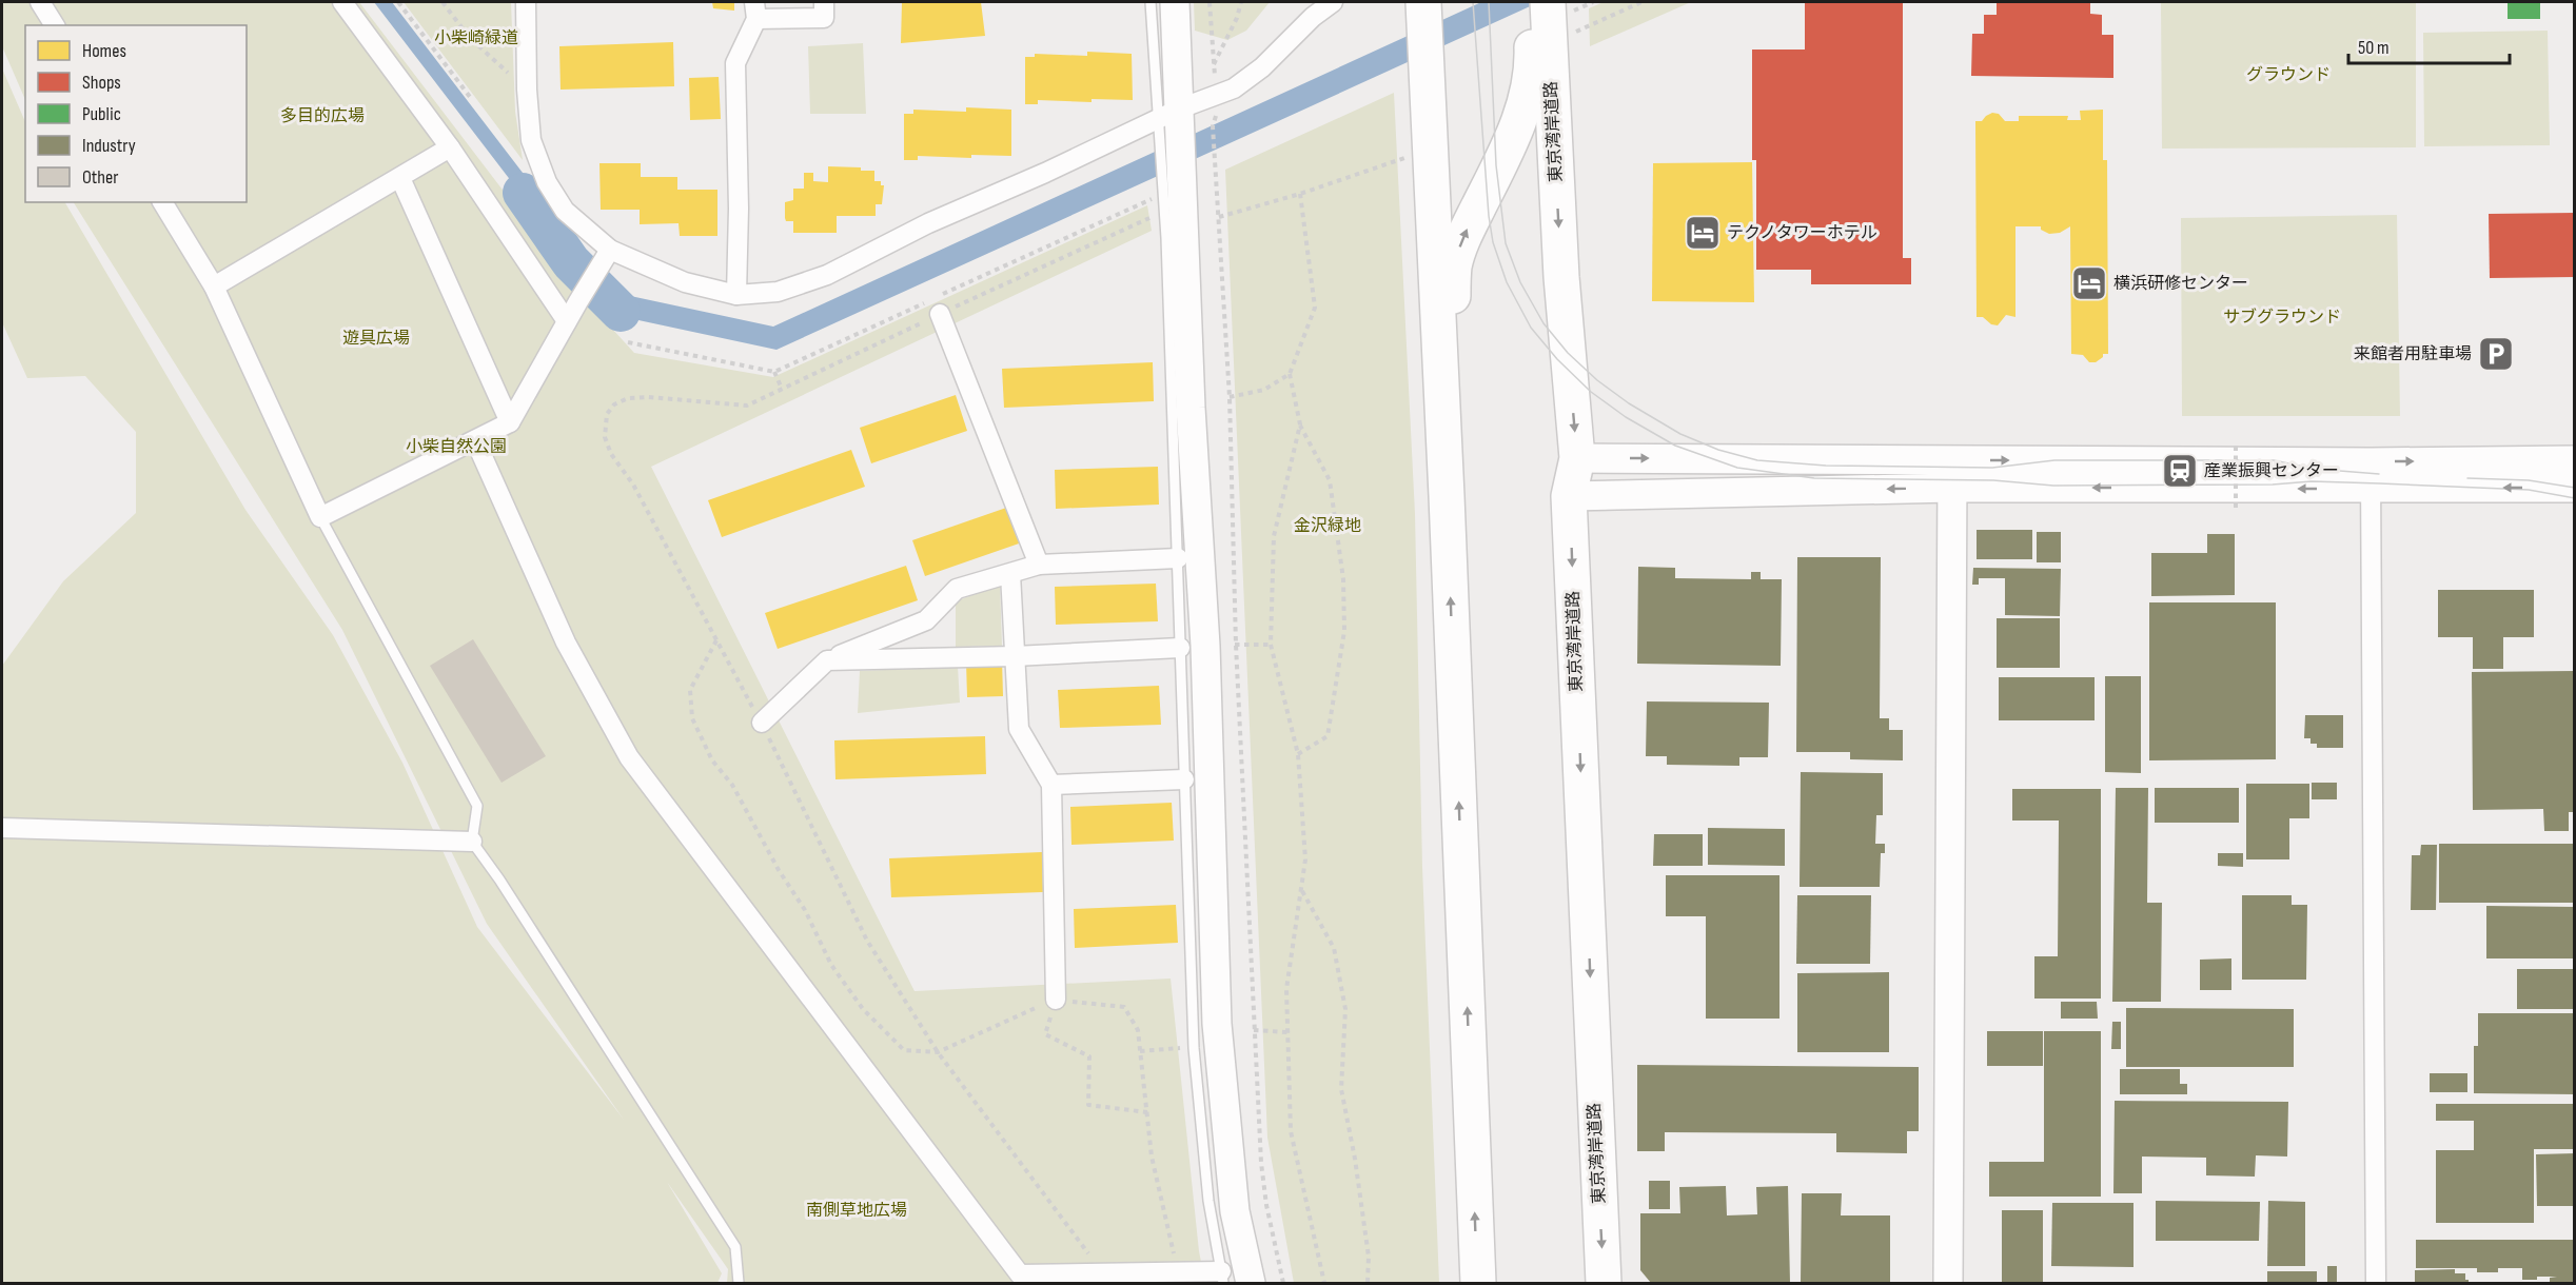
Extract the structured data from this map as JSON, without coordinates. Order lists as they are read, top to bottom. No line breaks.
{"streets":{"highway":["東京湾岸道路"]},"parks":["小柴崎緑道","グラウンド","多目的広場","サブグラウンド","遊具広場","小柴自然公園","金沢緑地","南側草地広場"],"places":{"hotel":["テクノタワーホテル","横浜研修センター"],"parking":["来館者用駐車場"],"station":["産業振興センター"]},"legend":["Homes","Shops","Public","Industry","Other"],"scale_bar":"50 m"}
